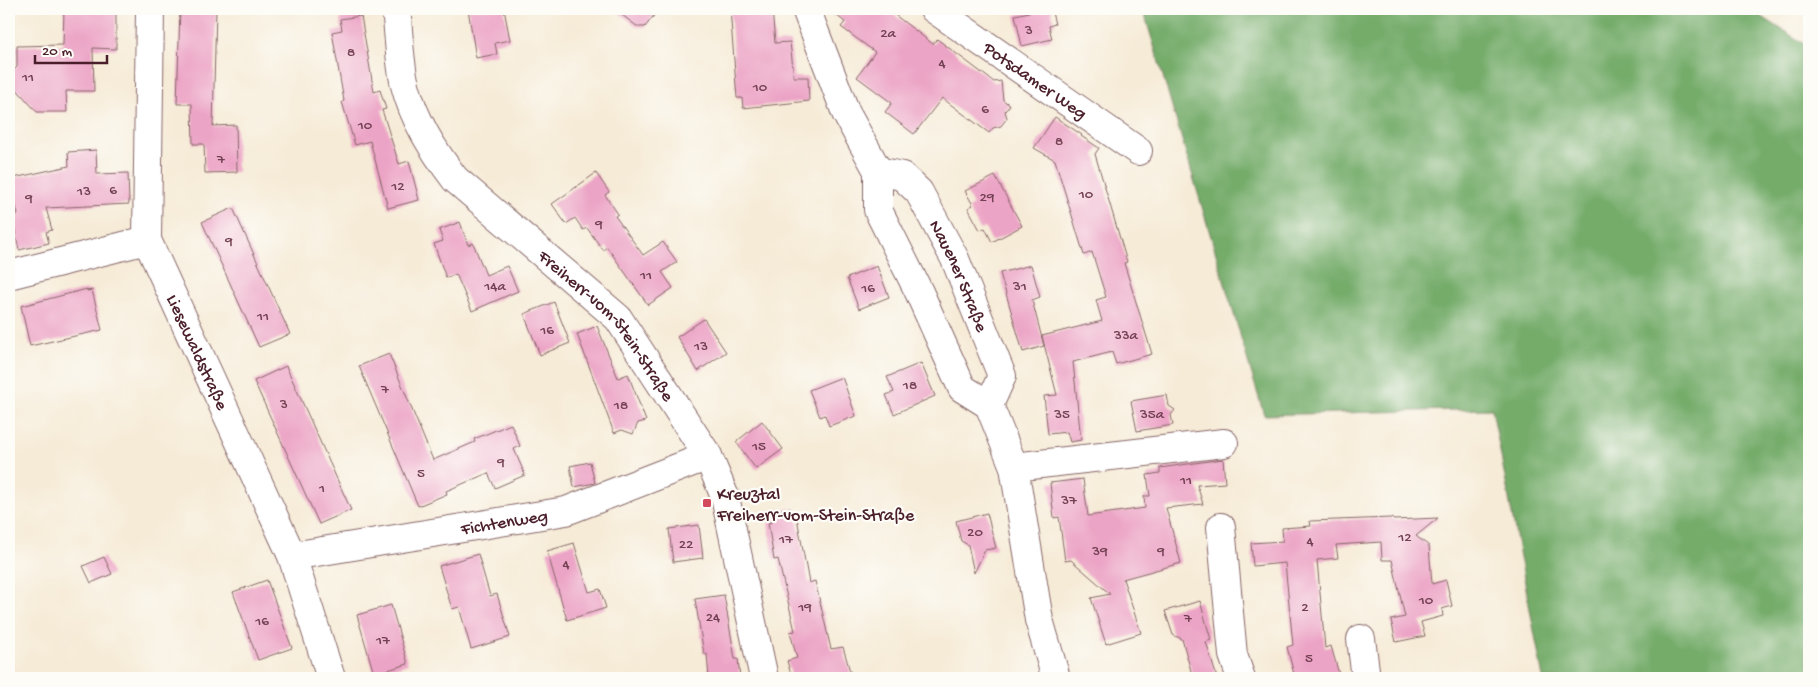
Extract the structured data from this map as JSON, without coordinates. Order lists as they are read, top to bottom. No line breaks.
{"streets":{"street":["Potsdamer Weg","Nauener Straße","Freiherr-vom-Stein-Straße","Liesewaldstraße","Fichtenweg"]},"crossings":[["Freiherr-vom-Stein-Straße","Fichtenweg"],["Liesewaldstraße","Fichtenweg"]],"places":{"transit":["Kreuztal Freiherr-vom-Stein-Straße"]},"house_numbers":["3","2a","8","4","11","10","6","10","8","7","12","6","13","10","29","9","9","9","11","14a","31","16","11","16","33a","13","18","7","3","18","35","35a","15","9","5","11","1","37","20","12","17","4","22","39","9","4","10","19","2","24","7","16","17","5"],"scale_bar":"20 m"}
